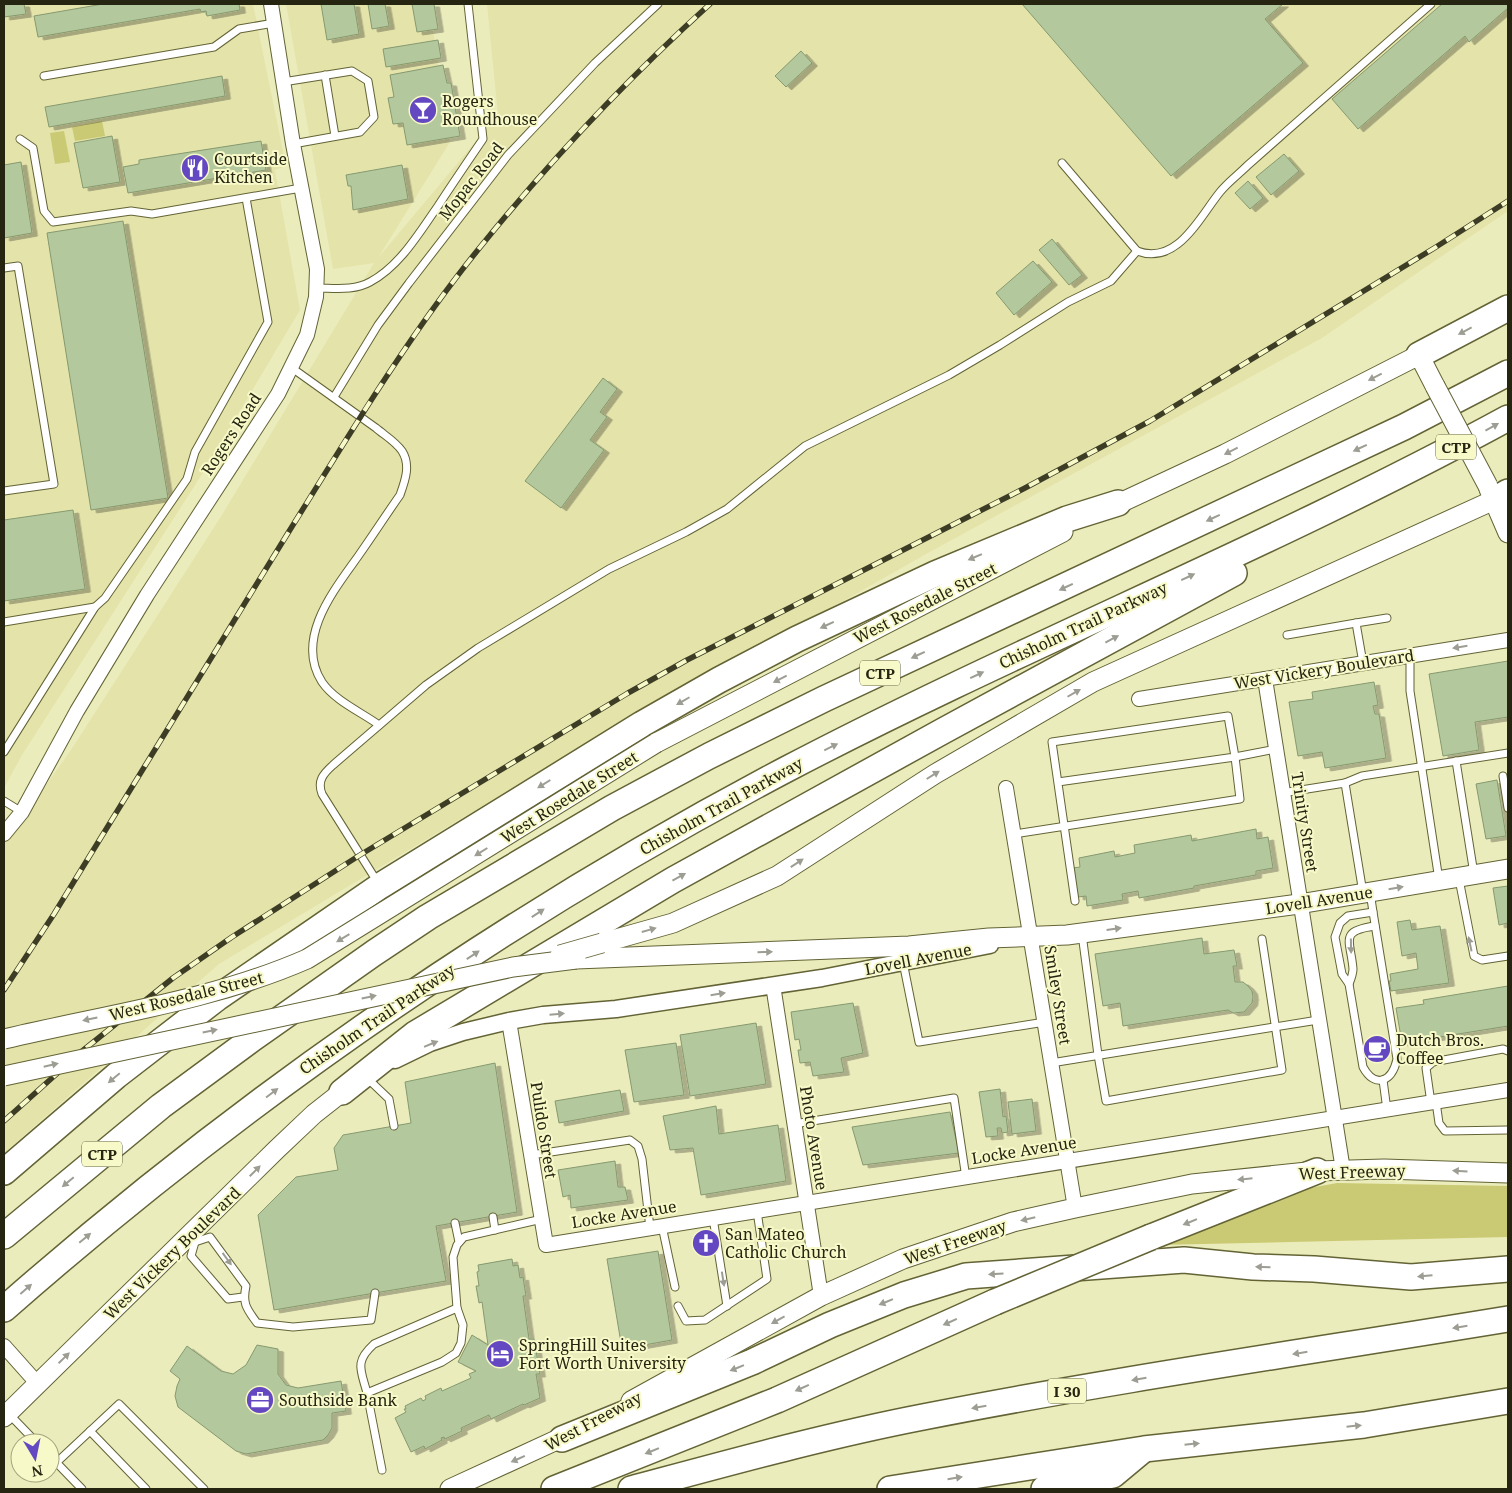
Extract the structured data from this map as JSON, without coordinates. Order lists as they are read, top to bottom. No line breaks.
{"streets":{"highway":["CTP","Chisholm Trail Parkway","I 30"],"main road":["West Rosedale Street","West Vickery Boulevard","Lovell Avenue","West Freeway"],"street":["Rogers Road","Trinity Street","Smiley Street","Pulido Street","Photo Avenue","Locke Avenue"],"lane":["Mopac Road"]},"crossings":[["Mopac Road","Rogers Road"],["West Vickery Boulevard","Trinity Street"],["West Vickery Boulevard","Lovell Avenue"],["Trinity Street","Lovell Avenue"],["Trinity Street","Locke Avenue"],["Trinity Street","West Freeway"],["Lovell Avenue","Smiley Street"],["Lovell Avenue","Pulido Street"],["Lovell Avenue","Photo Avenue"],["Smiley Street","Locke Avenue"],["Smiley Street","West Freeway"],["Pulido Street","Locke Avenue"],["Photo Avenue","Locke Avenue"],["Photo Avenue","West Freeway"]],"one_way":["Lovell Avenue","West Freeway"],"places":{"bar":["Rogers Roundhouse"],"restaurant":["Courtside Kitchen"],"cafe":["Dutch Bros. Coffee"],"church":["San Mateo Catholic Church"],"hotel":["SpringHill Suites Fort Worth University"],"office":["Southside Bank"]},"north":"bottom"}
